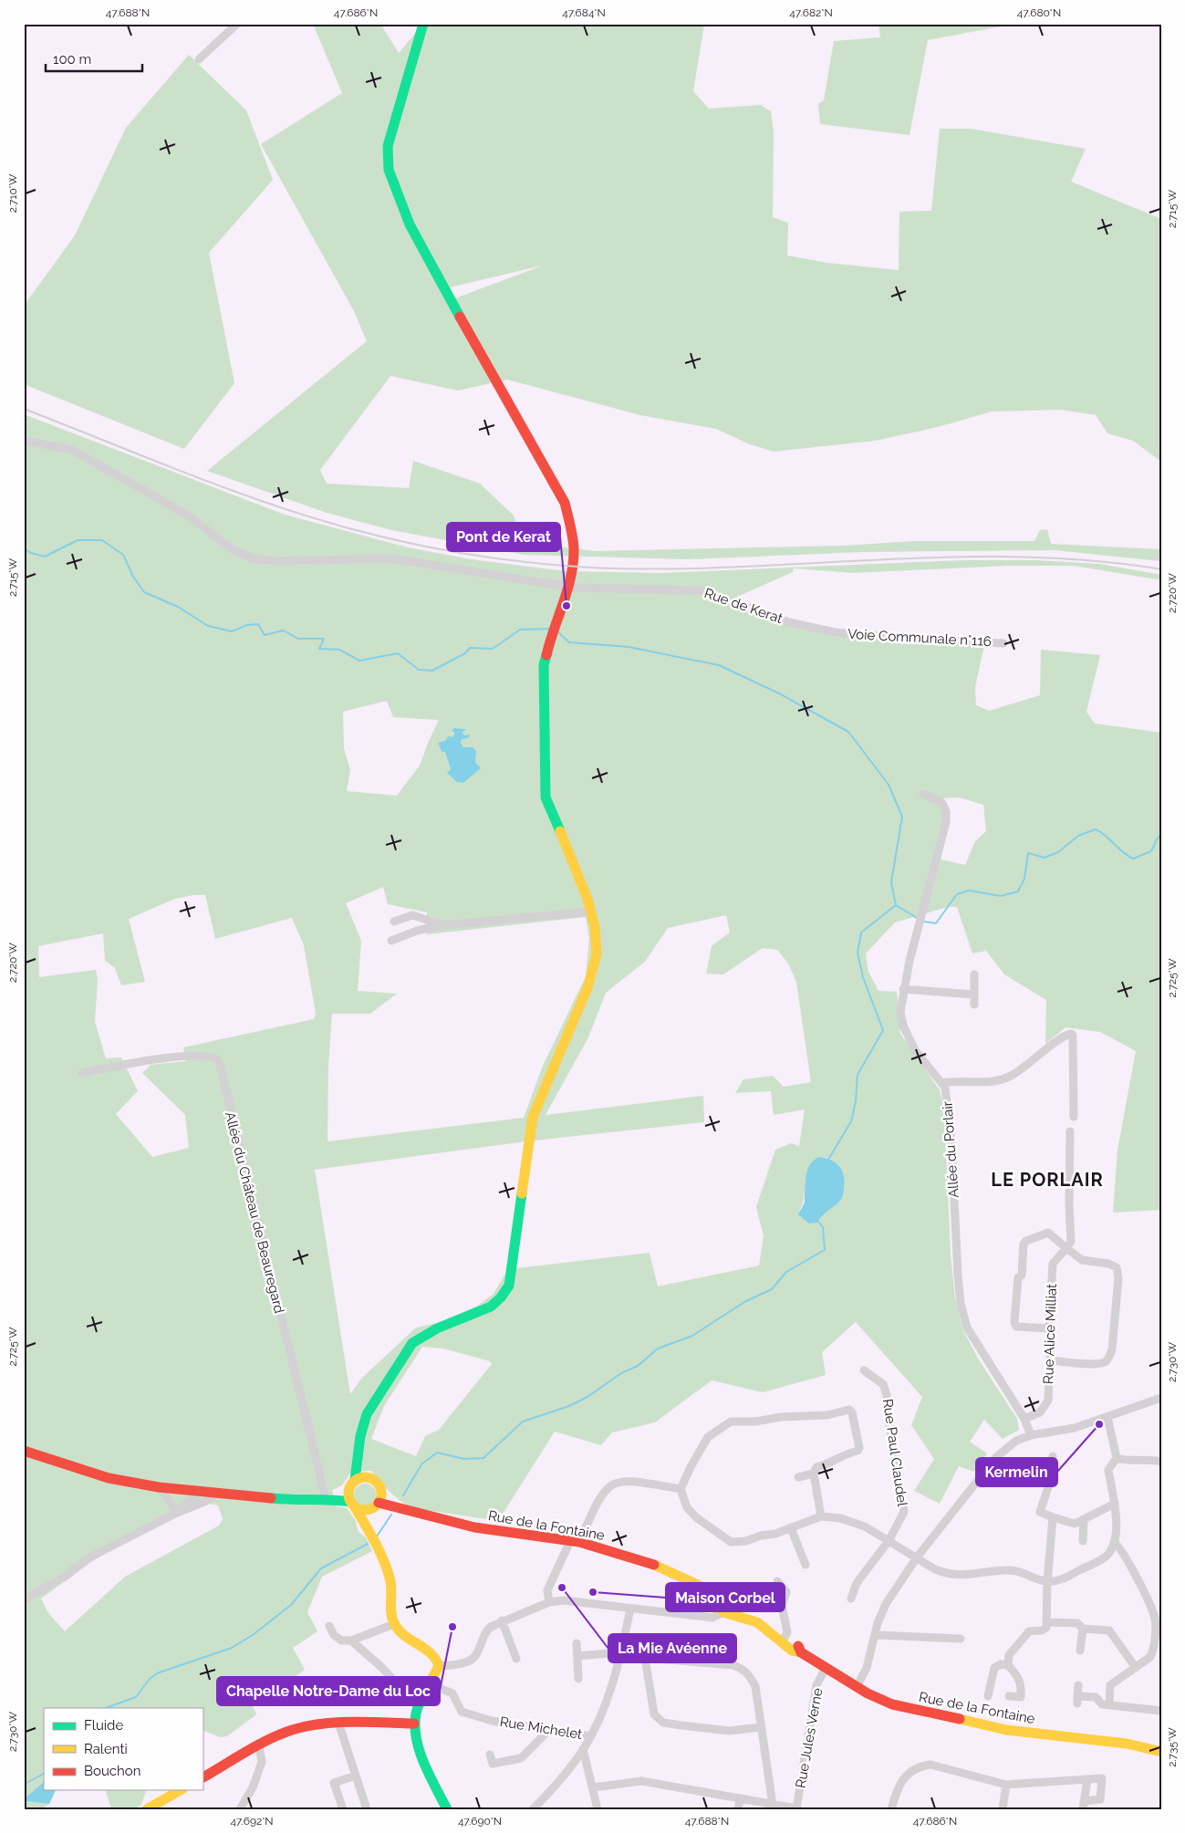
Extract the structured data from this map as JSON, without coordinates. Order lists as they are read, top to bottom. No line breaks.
{"streets":{"main road":["Rue de la Fontaine"],"street":["Rue de Kerat","Voie Communale n°116","Allée du Porlair","Allée du Château de Beauregard","Rue Alice Milliat","Rue Paul Claudel","Rue Michelet","Rue Jules Verne"]},"crossings":[["Rue de Kerat","Voie Communale n°116"],["Allée du Porlair","Rue Alice Milliat"],["Rue de la Fontaine","Rue Jules Verne"]],"districts":["LE PORLAIR"],"places":["Pont de Kerat","Kermelin","La Mie Avéenne","Maison Corbel","Chapelle Notre-Dame du Loc"],"legend":["Fluide","Ralenti","Bouchon"],"scale_bar":"100 m","coordinates":["47.688°N","47.686°N","47.684°N","47.682°N","47.680°N","2.710°W","2.715°W","2.720°W","2.725°W","2.730°W","2.735°W","47.692°N","47.690°N"]}
